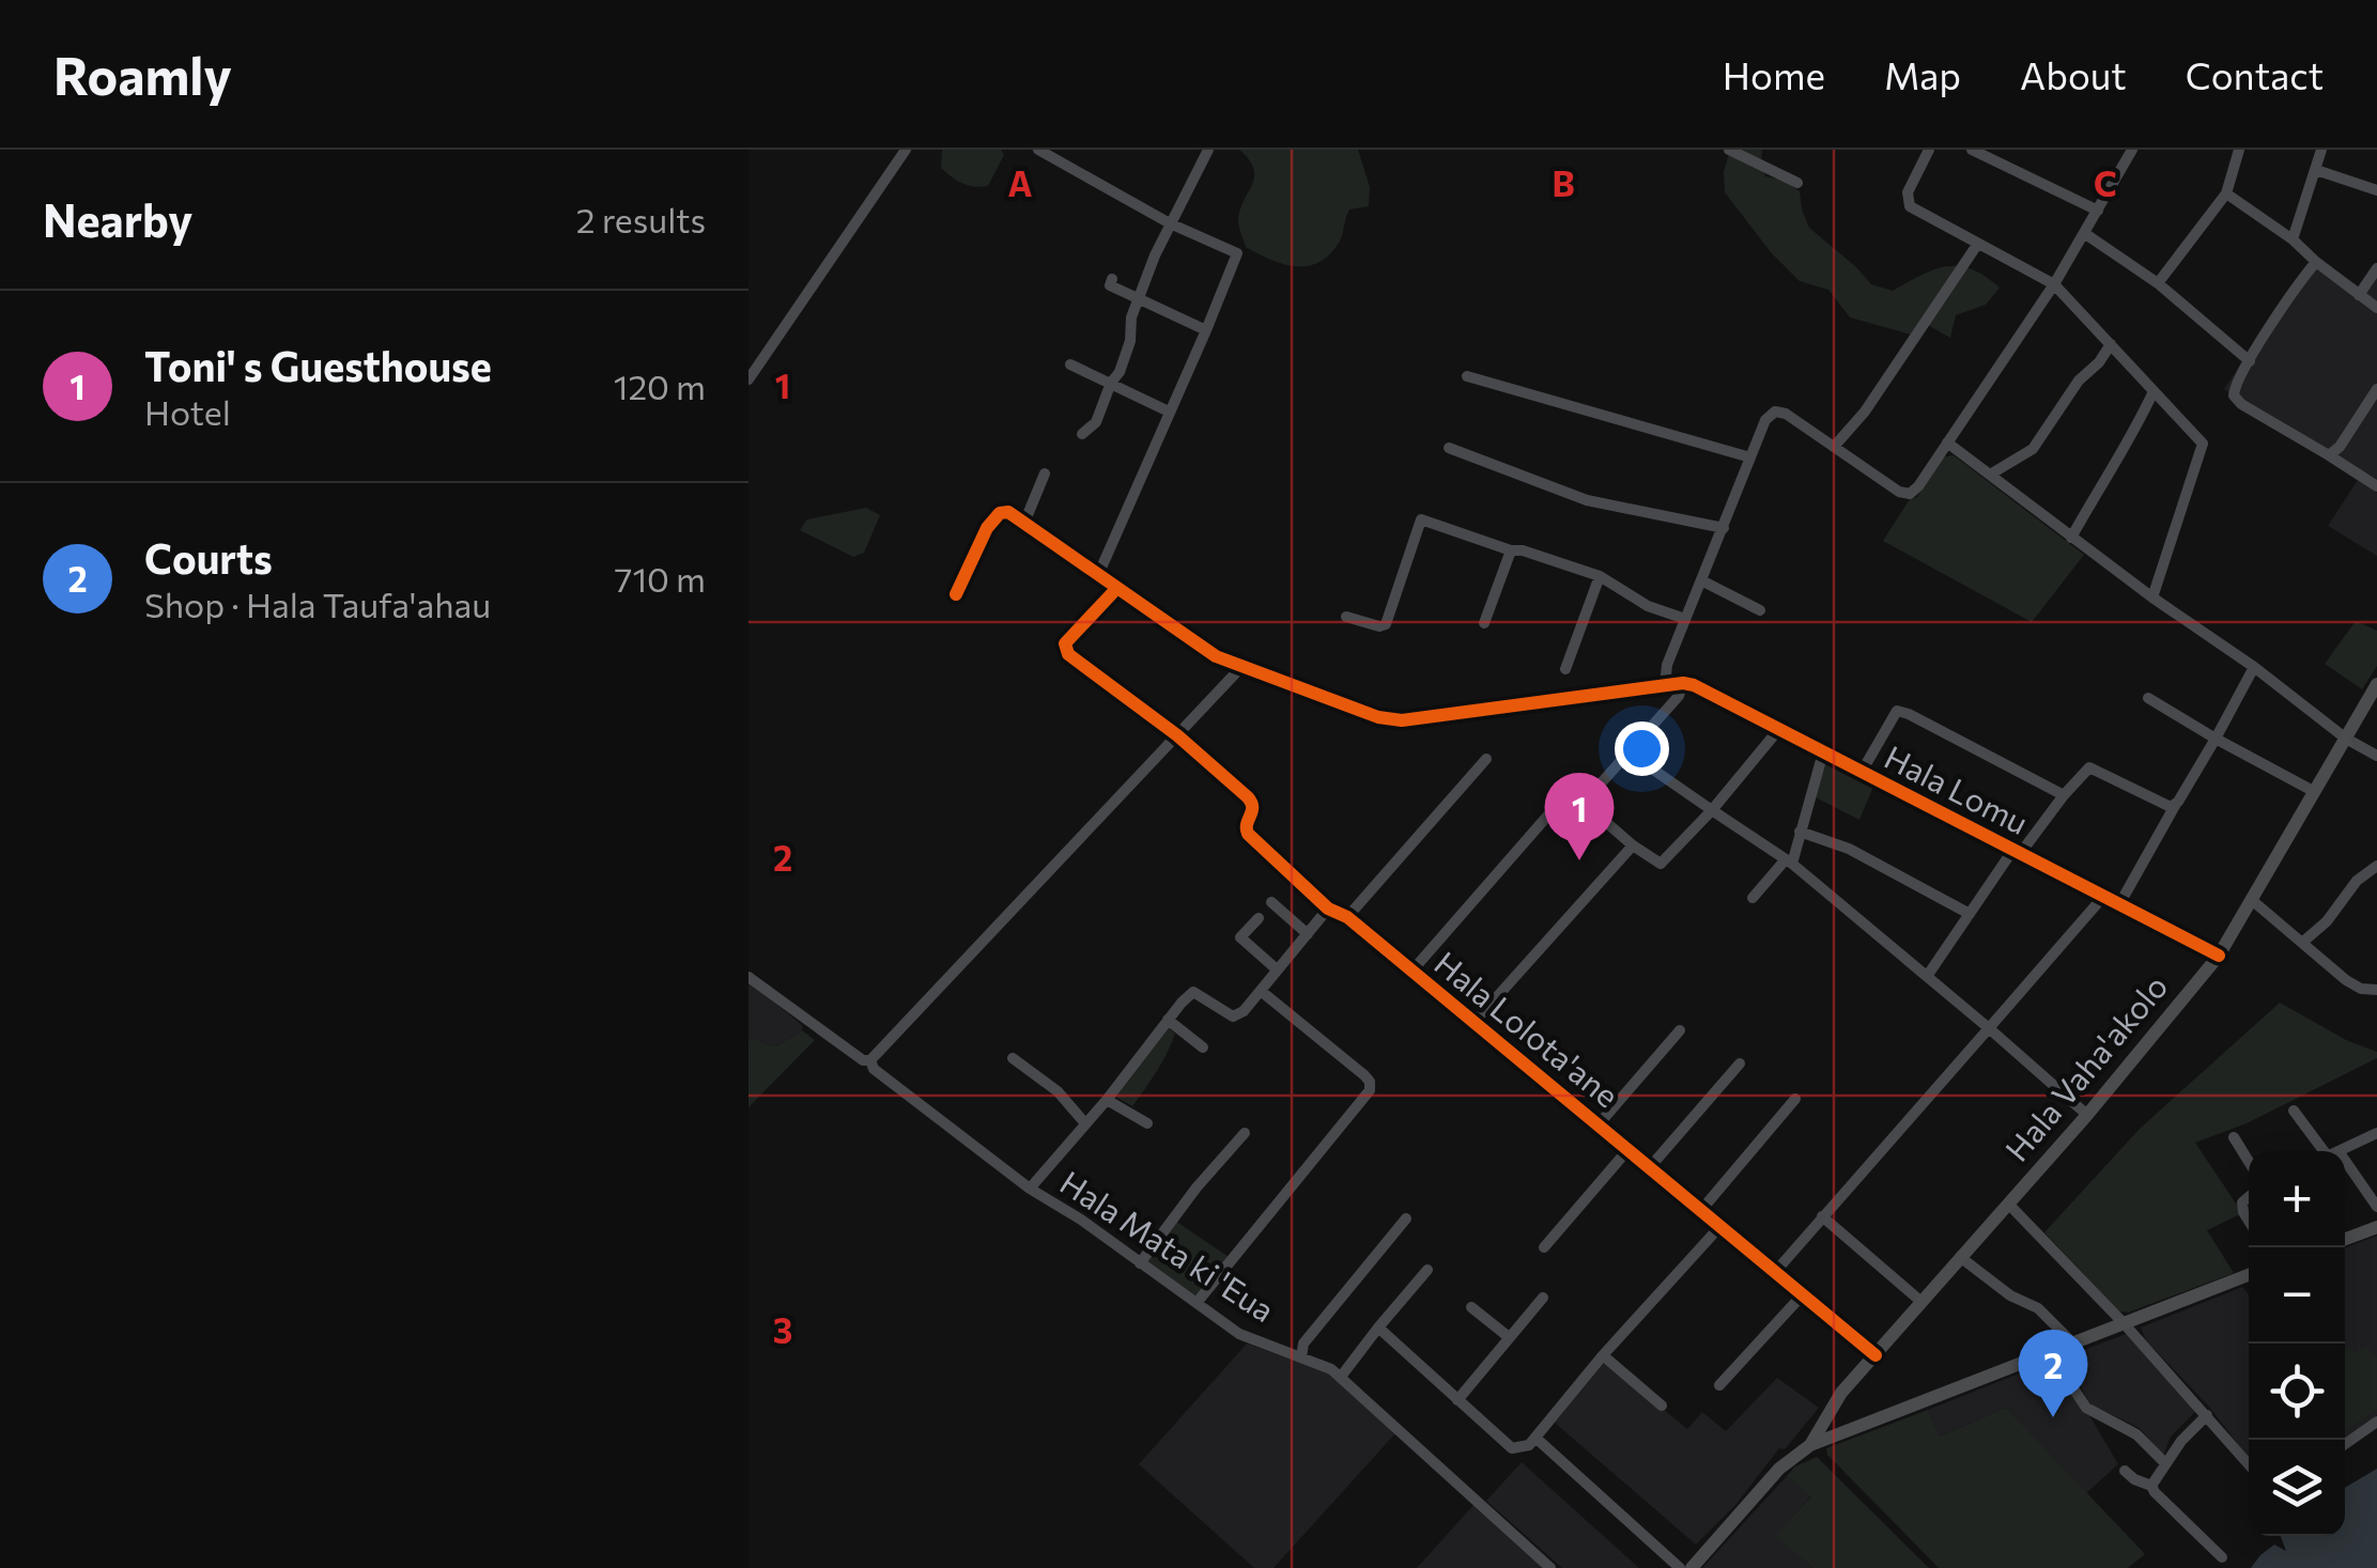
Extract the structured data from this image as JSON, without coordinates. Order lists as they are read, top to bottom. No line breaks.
{"streets":{"main road":["Hala Vaha'akolo"],"street":["Hala Lomu","Hala Lolota'ane","Hala Mata ki 'Eua"]},"crossings":[["Hala Lomu","Hala Vaha'akolo"],["Hala Lolota'ane","Hala Vaha'akolo"]],"page":{"header":"Roamly","nav":["Home","Map","About","Contact"],"heading":["Nearby","2 results"],"list":[{"mark":"1","name":"Toni' s Guesthouse","note":"Hotel","value":"120 m"},{"mark":"2","name":"Courts","note":"Shop · Hala Taufa'ahau","value":"710 m"}],"pins":["1","2"],"map_buttons":["+","−"]},"grid":{"columns":["A","B","C"],"rows":["1","2","3"]}}
